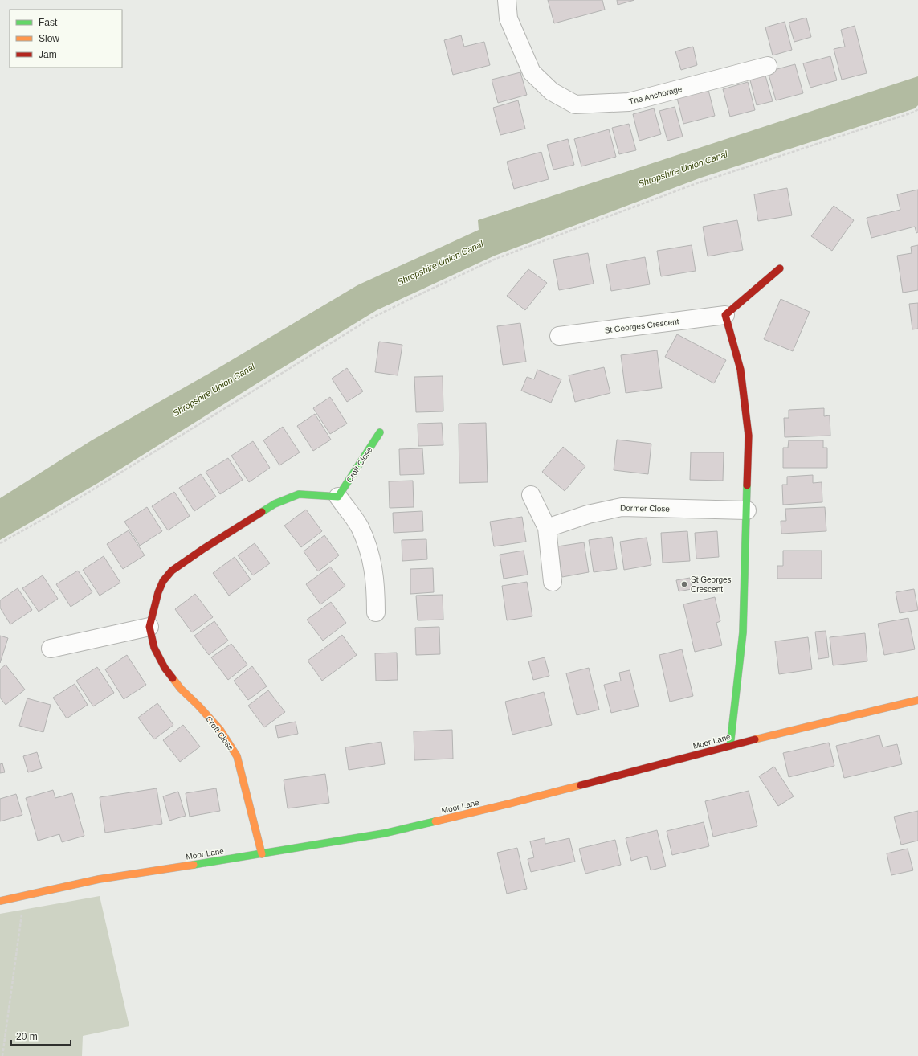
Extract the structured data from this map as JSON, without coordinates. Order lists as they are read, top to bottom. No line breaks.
{"streets":{"street":["The Anchorage","St Georges Crescent","Croft Close","Dormer Close","Moor Lane"]},"crossings":[["Croft Close","Moor Lane"]],"water":["Shropshire Union Canal"],"places":["St Georges Crescent"],"legend":["Fast","Slow","Jam"],"scale_bar":"20 m"}
